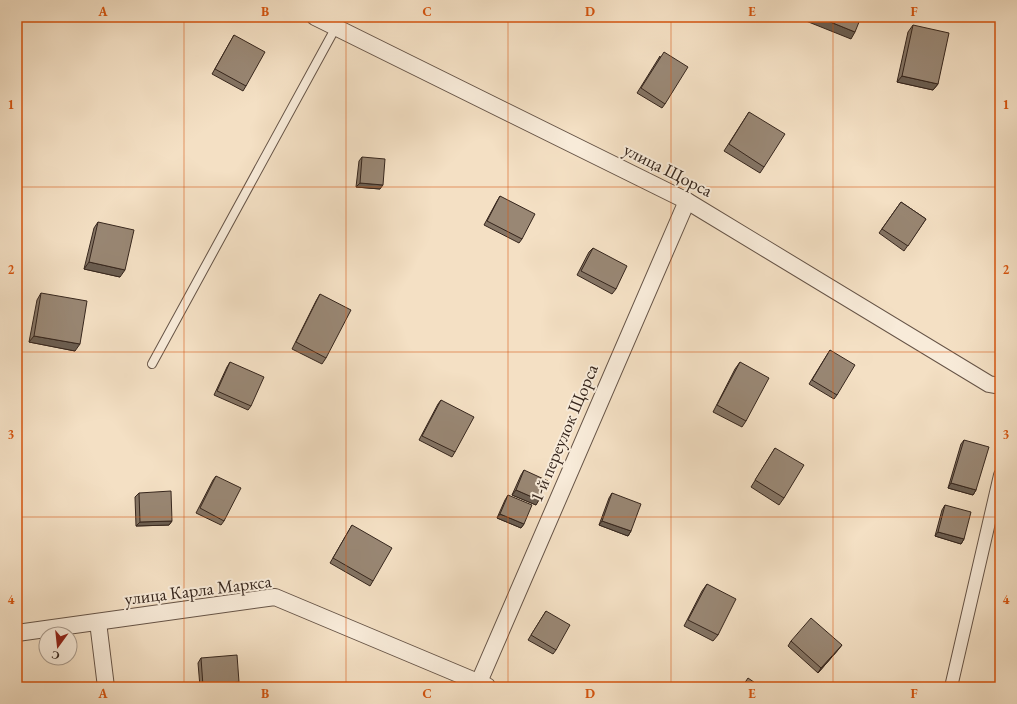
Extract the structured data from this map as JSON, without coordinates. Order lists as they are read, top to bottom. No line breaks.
{"streets":{"street":["улица Щорса","1-й переулок Щорса","улица Карла Маркса"]},"crossings":[["улица Щорса","1-й переулок Щорса"],["1-й переулок Щорса","улица Карла Маркса"]],"north":"bottom","grid":{"columns":["A","B","C","D","E","F"],"rows":["1","2","3","4"]}}
